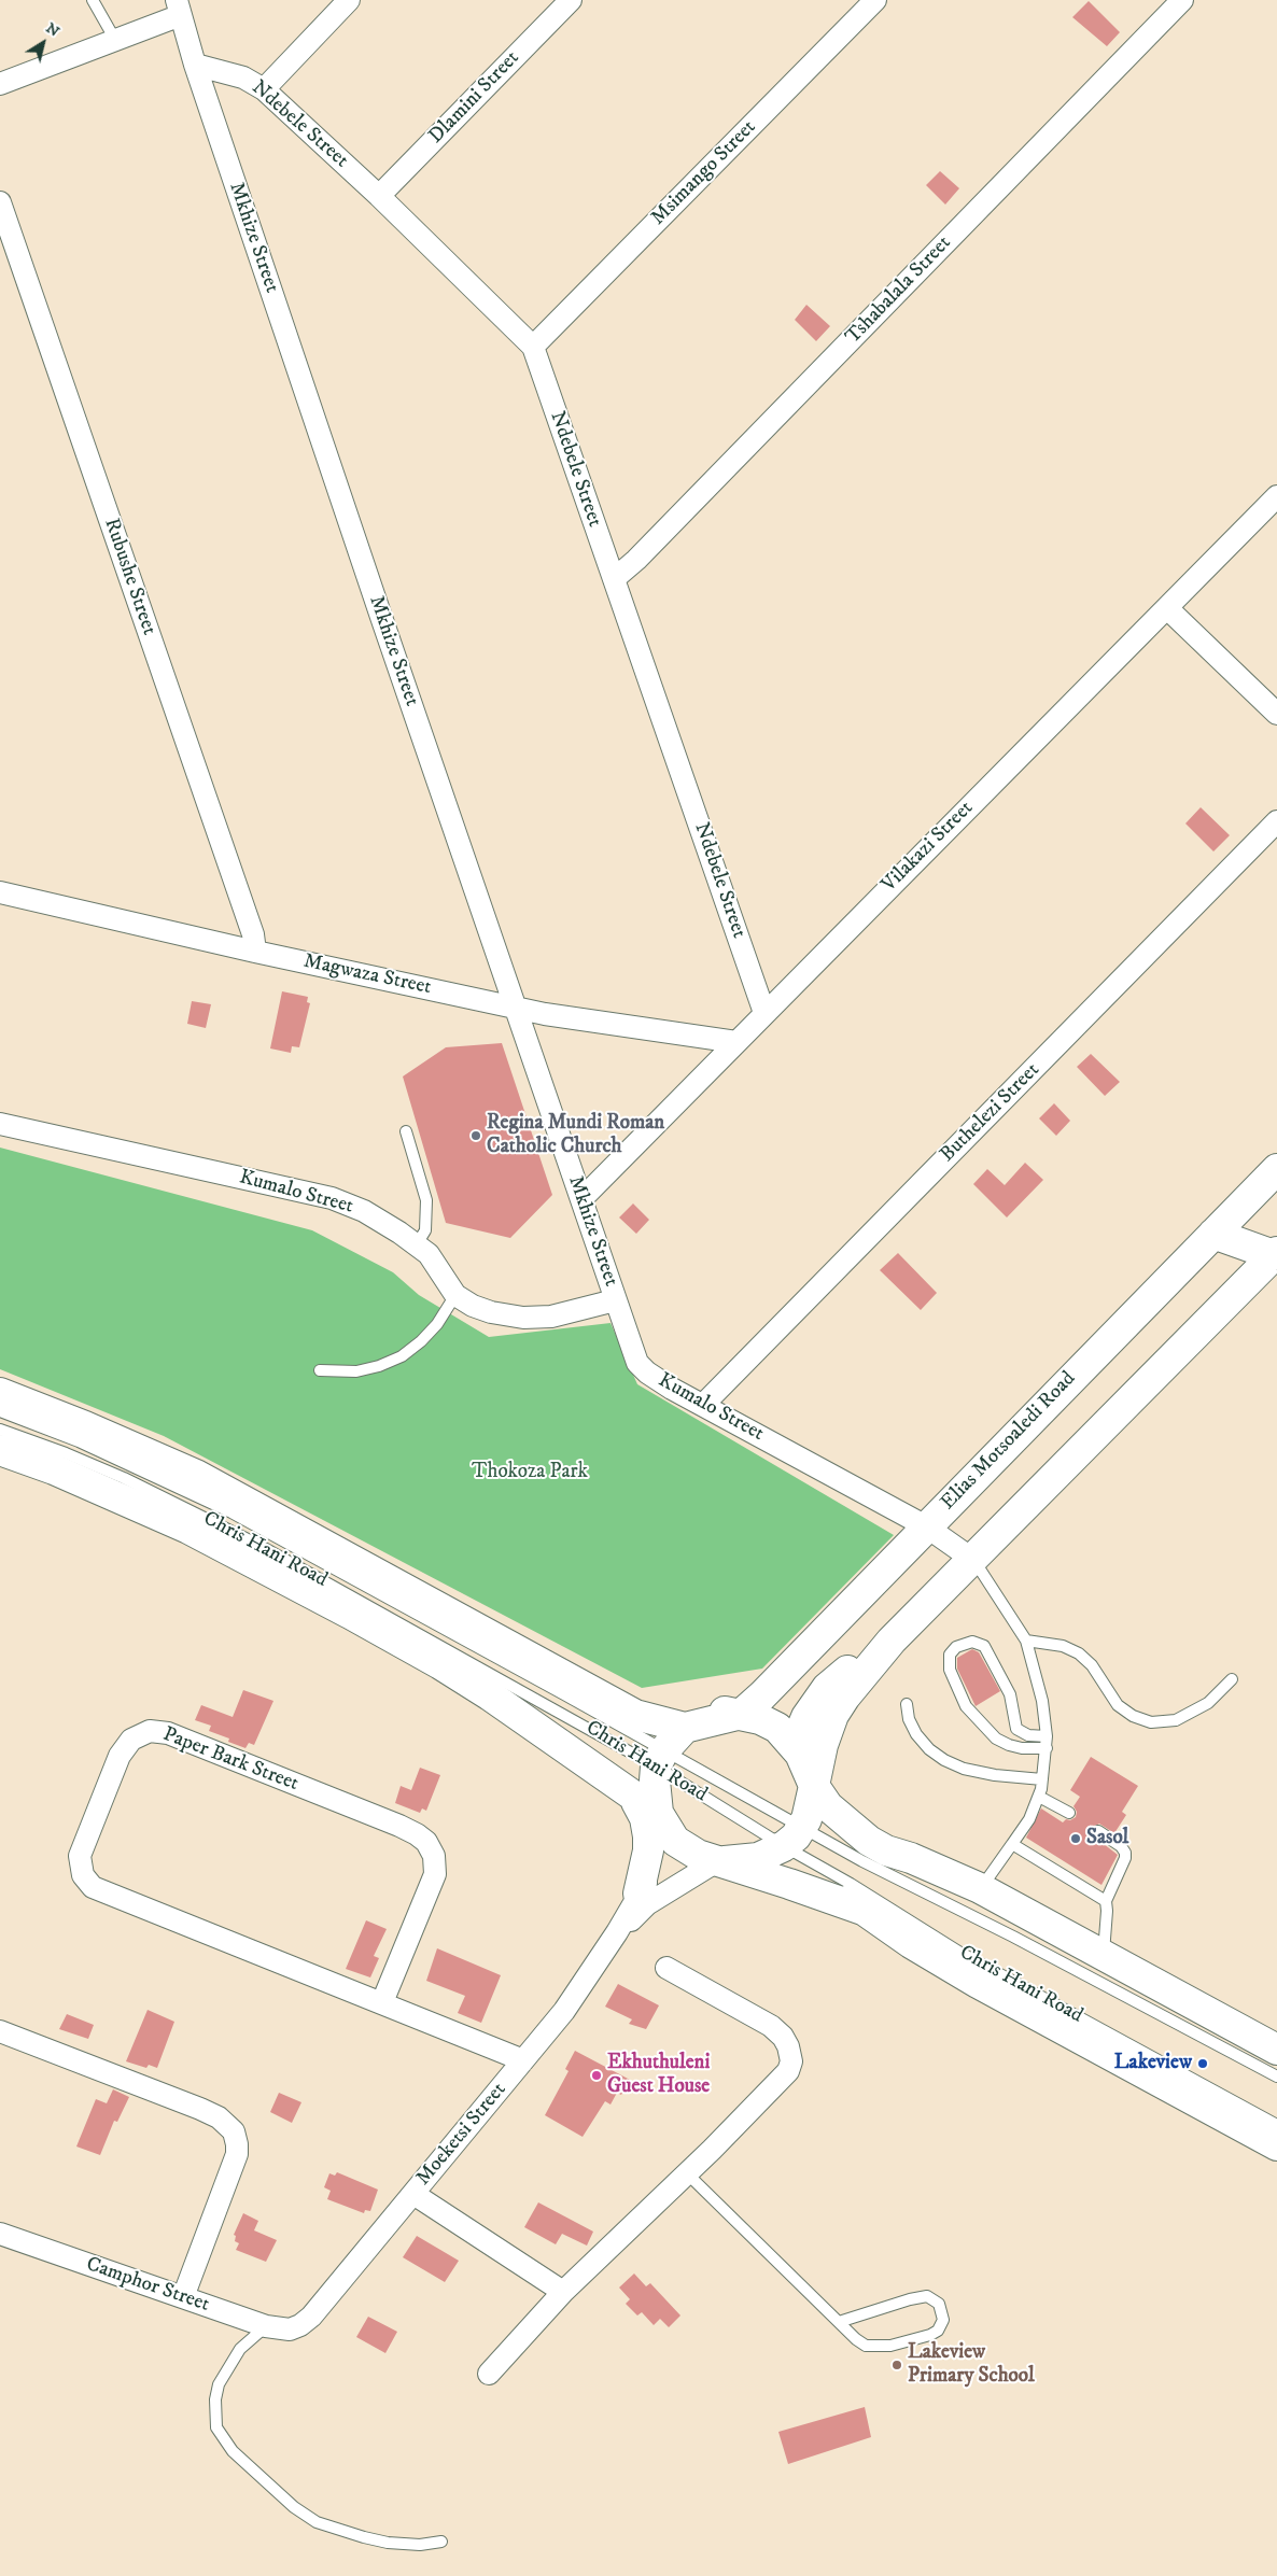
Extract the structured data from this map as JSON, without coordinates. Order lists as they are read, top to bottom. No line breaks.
{"streets":{"main road":["Elias Motsoaledi Road","Chris Hani Road"],"street":["Dlamini Street","Ndebele Street","Msimango Street","Mkhize Street","Tshabalala Street","Rubushe Street","Vilakazi Street","Magwaza Street","Buthelezi Street","Kumalo Street","Paper Bark Street","Moeketsi Street","Camphor Street"]},"crossings":[["Dlamini Street","Ndebele Street"],["Ndebele Street","Msimango Street"],["Ndebele Street","Mkhize Street"],["Ndebele Street","Tshabalala Street"],["Ndebele Street","Vilakazi Street"],["Mkhize Street","Vilakazi Street"],["Mkhize Street","Magwaza Street"],["Mkhize Street","Kumalo Street"],["Rubushe Street","Magwaza Street"],["Vilakazi Street","Magwaza Street"],["Buthelezi Street","Kumalo Street"],["Kumalo Street","Elias Motsoaledi Road"],["Elias Motsoaledi Road","Chris Hani Road"],["Elias Motsoaledi Road","Moeketsi Street"],["Chris Hani Road","Moeketsi Street"],["Paper Bark Street","Moeketsi Street"],["Moeketsi Street","Camphor Street"]],"parks":["Thokoza Park"],"places":["Regina Mundi Roman Catholic Church","Sasol","Lakeview","Ekhuthuleni Guest House","Lakeview Primary School"],"north":"top right"}
